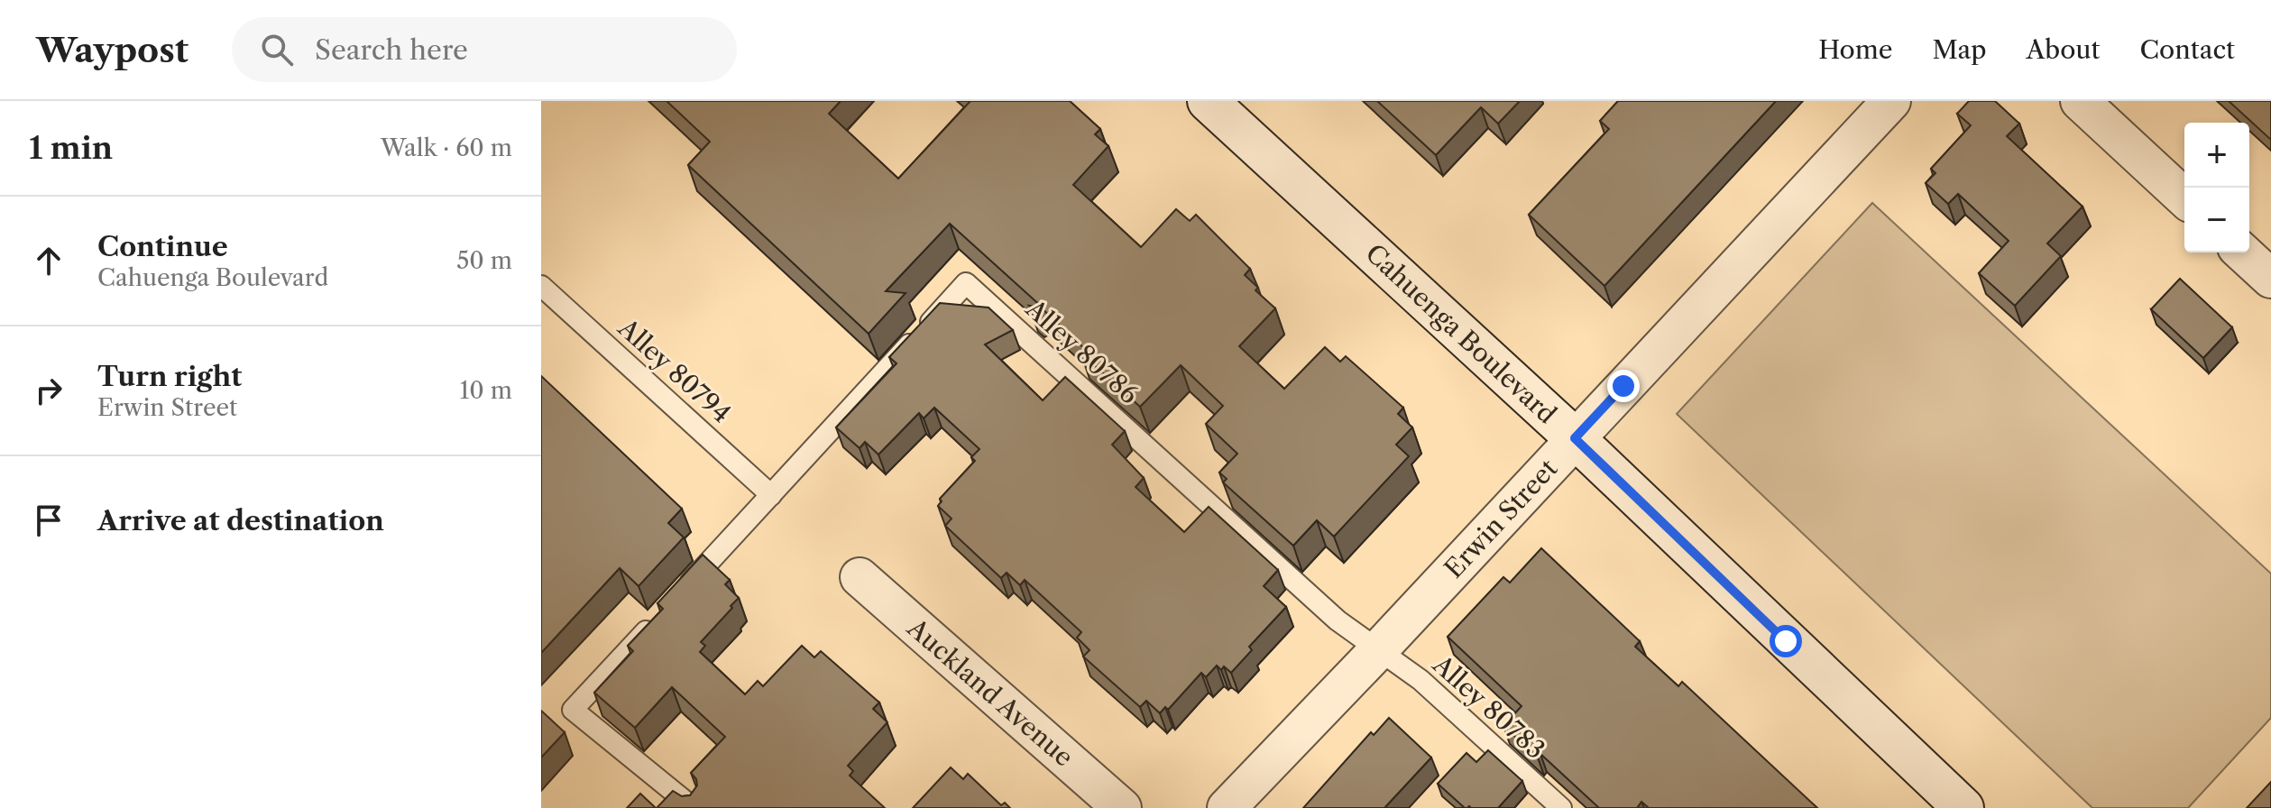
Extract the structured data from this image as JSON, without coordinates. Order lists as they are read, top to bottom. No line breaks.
{"streets":{"main road":["Cahuenga Boulevard"],"street":["Erwin Street","Auckland Avenue"],"lane":["Alley 80786","Alley 80794","Alley 80783"]},"crossings":[["Cahuenga Boulevard","Erwin Street"],["Alley 80786","Alley 80794"],["Alley 80786","Erwin Street"],["Alley 80786","Alley 80783"],["Erwin Street","Alley 80783"]],"page":{"header":"Waypost","search":"Search here","nav":["Home","Map","About","Contact"],"heading":["1 min","Walk · 60 m"],"map_buttons":["+","−"],"list":[["Continue","Cahuenga Boulevard","50 m"],["Turn right","Erwin Street","10 m"],"Arrive at destination"]}}
